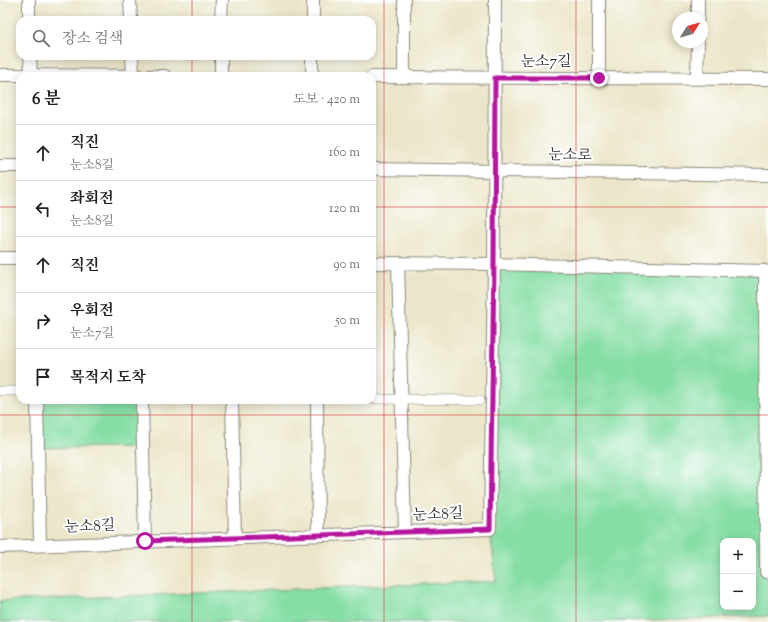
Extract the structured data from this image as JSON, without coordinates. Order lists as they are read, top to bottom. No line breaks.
{"streets":{"street":["눈소7길","눈소로","눈소8길"]},"north":"top right","page":{"search":"장소 검색","heading":["6 분","도보 · 420 m"],"list":[["직진","눈소8길","160 m"],["좌회전","눈소8길","120 m"],["직진","90 m"],["우회전","눈소7길","50 m"],"목적지 도착"],"map_buttons":["+","−"]}}
